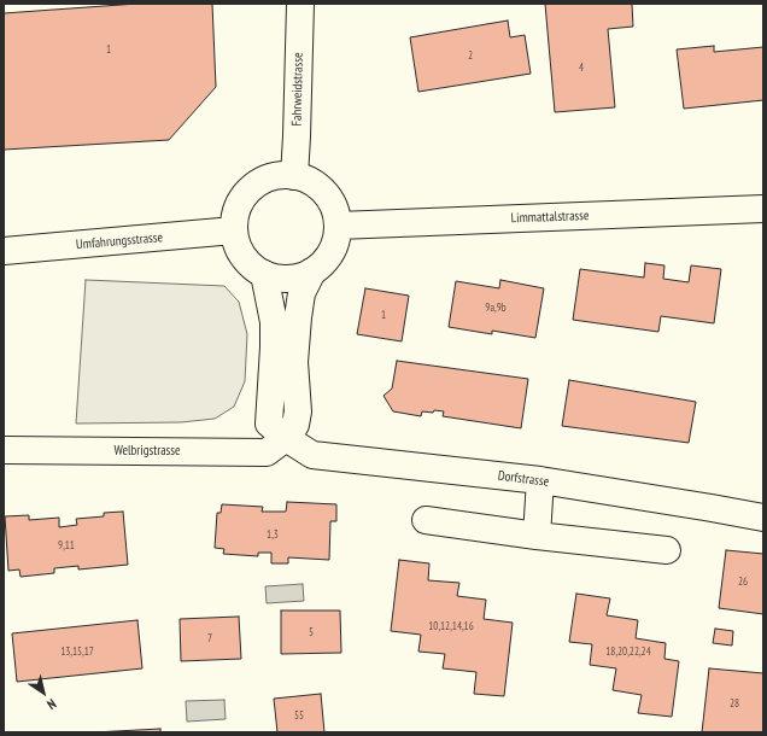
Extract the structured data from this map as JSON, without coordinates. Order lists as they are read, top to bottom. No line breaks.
{"streets":{"street":["Fahrweidstrasse","Limmattalstrasse","Umfahrungsstrasse","Welbrigstrasse","Dorfstrasse"]},"crossings":[["Fahrweidstrasse","Limmattalstrasse"],["Fahrweidstrasse","Umfahrungsstrasse"],["Fahrweidstrasse","Dorfstrasse"],["Limmattalstrasse","Umfahrungsstrasse"],["Limmattalstrasse","Dorfstrasse"],["Umfahrungsstrasse","Dorfstrasse"],["Welbrigstrasse","Dorfstrasse"]],"house_numbers":["1","2","4","9a,9b","1","1,3","9,11","26","10,12,14,16","5","7","13,15,17","18,20,22,24","28","55"],"north":"bottom right"}
